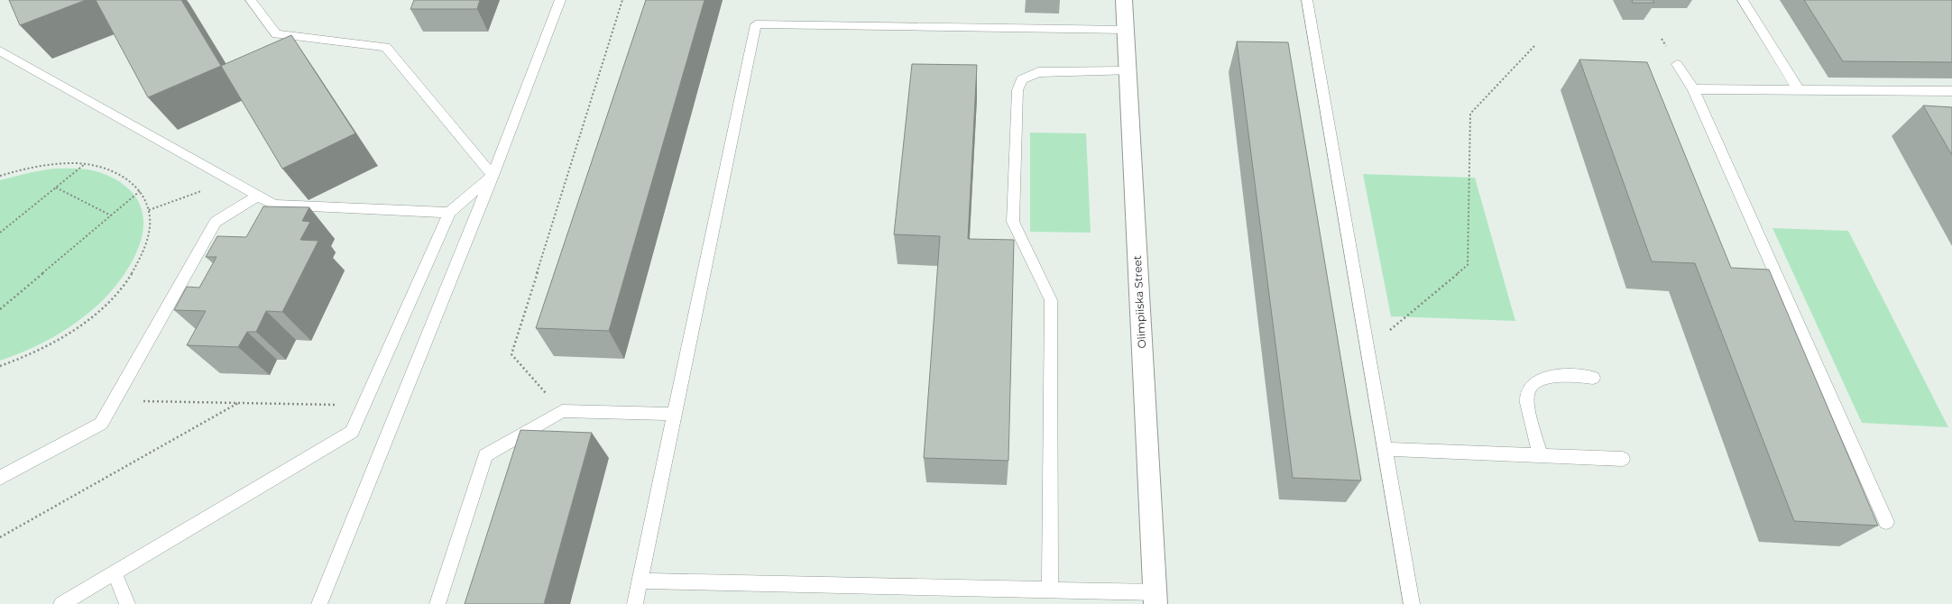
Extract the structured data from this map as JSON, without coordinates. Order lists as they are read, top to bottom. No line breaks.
{"streets":{"street":["Olimpiiska Street"]}}
